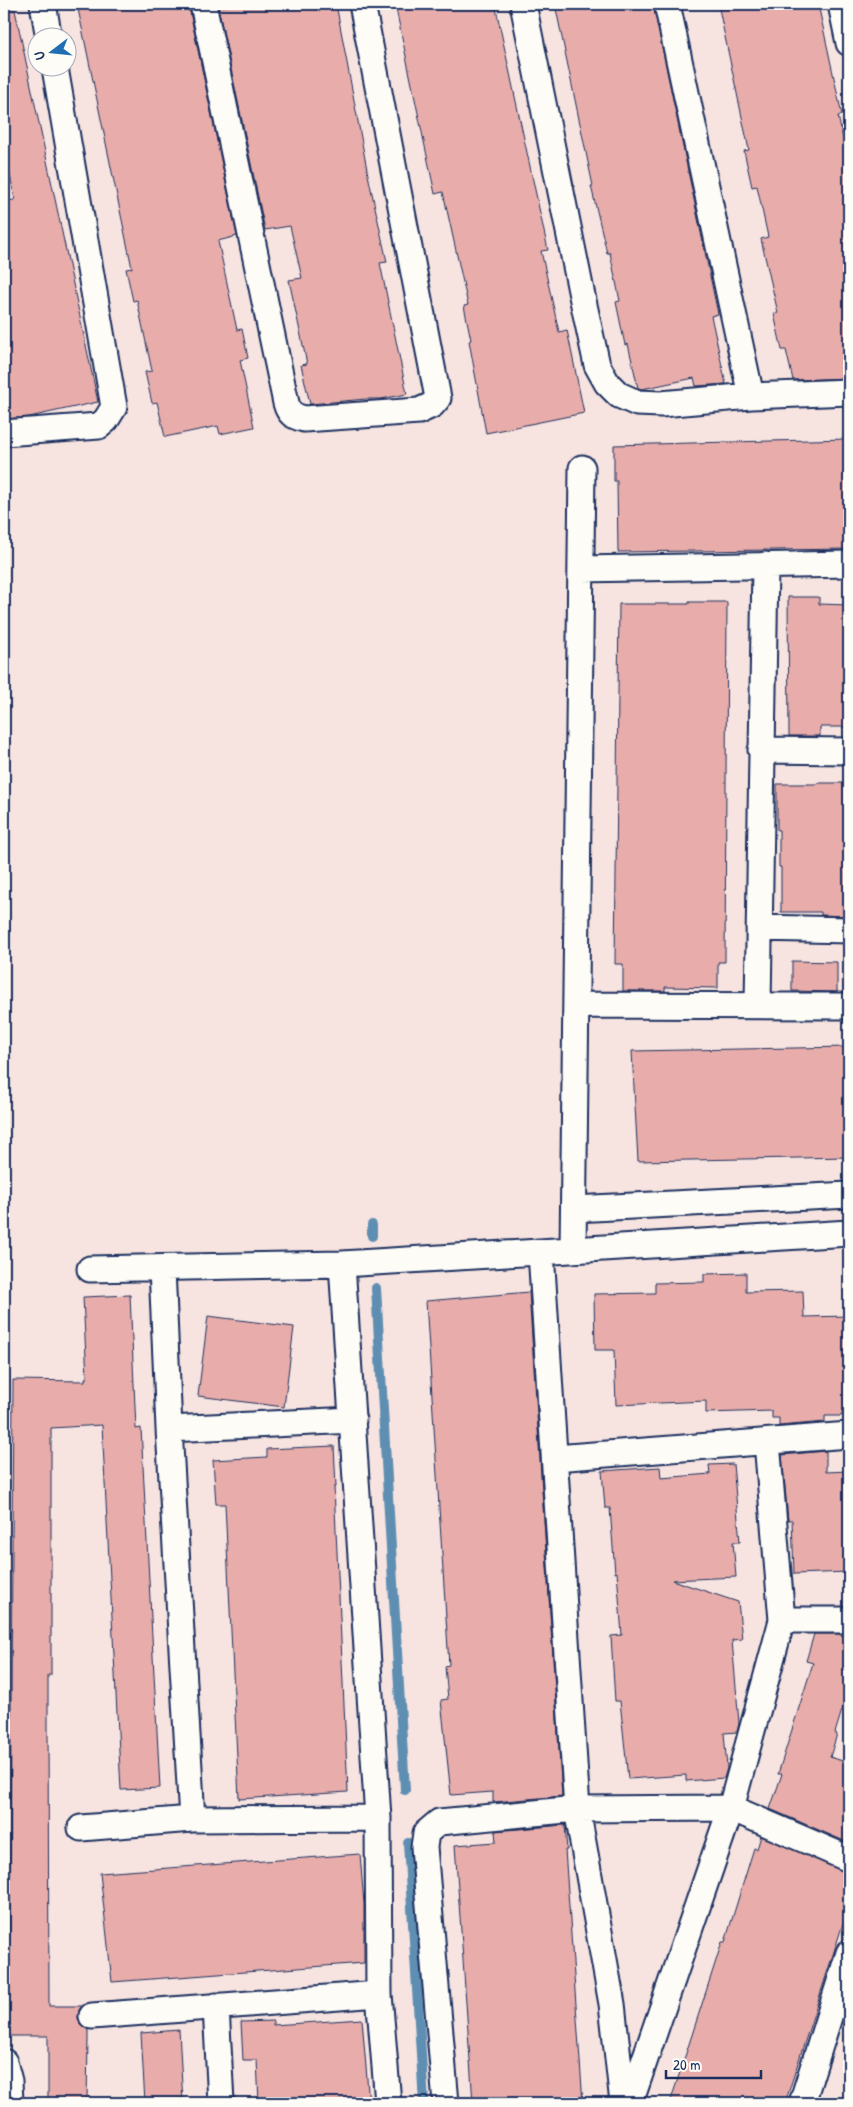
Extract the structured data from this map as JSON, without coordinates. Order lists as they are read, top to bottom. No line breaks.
{"scale_bar":"20 m","north":"left"}
